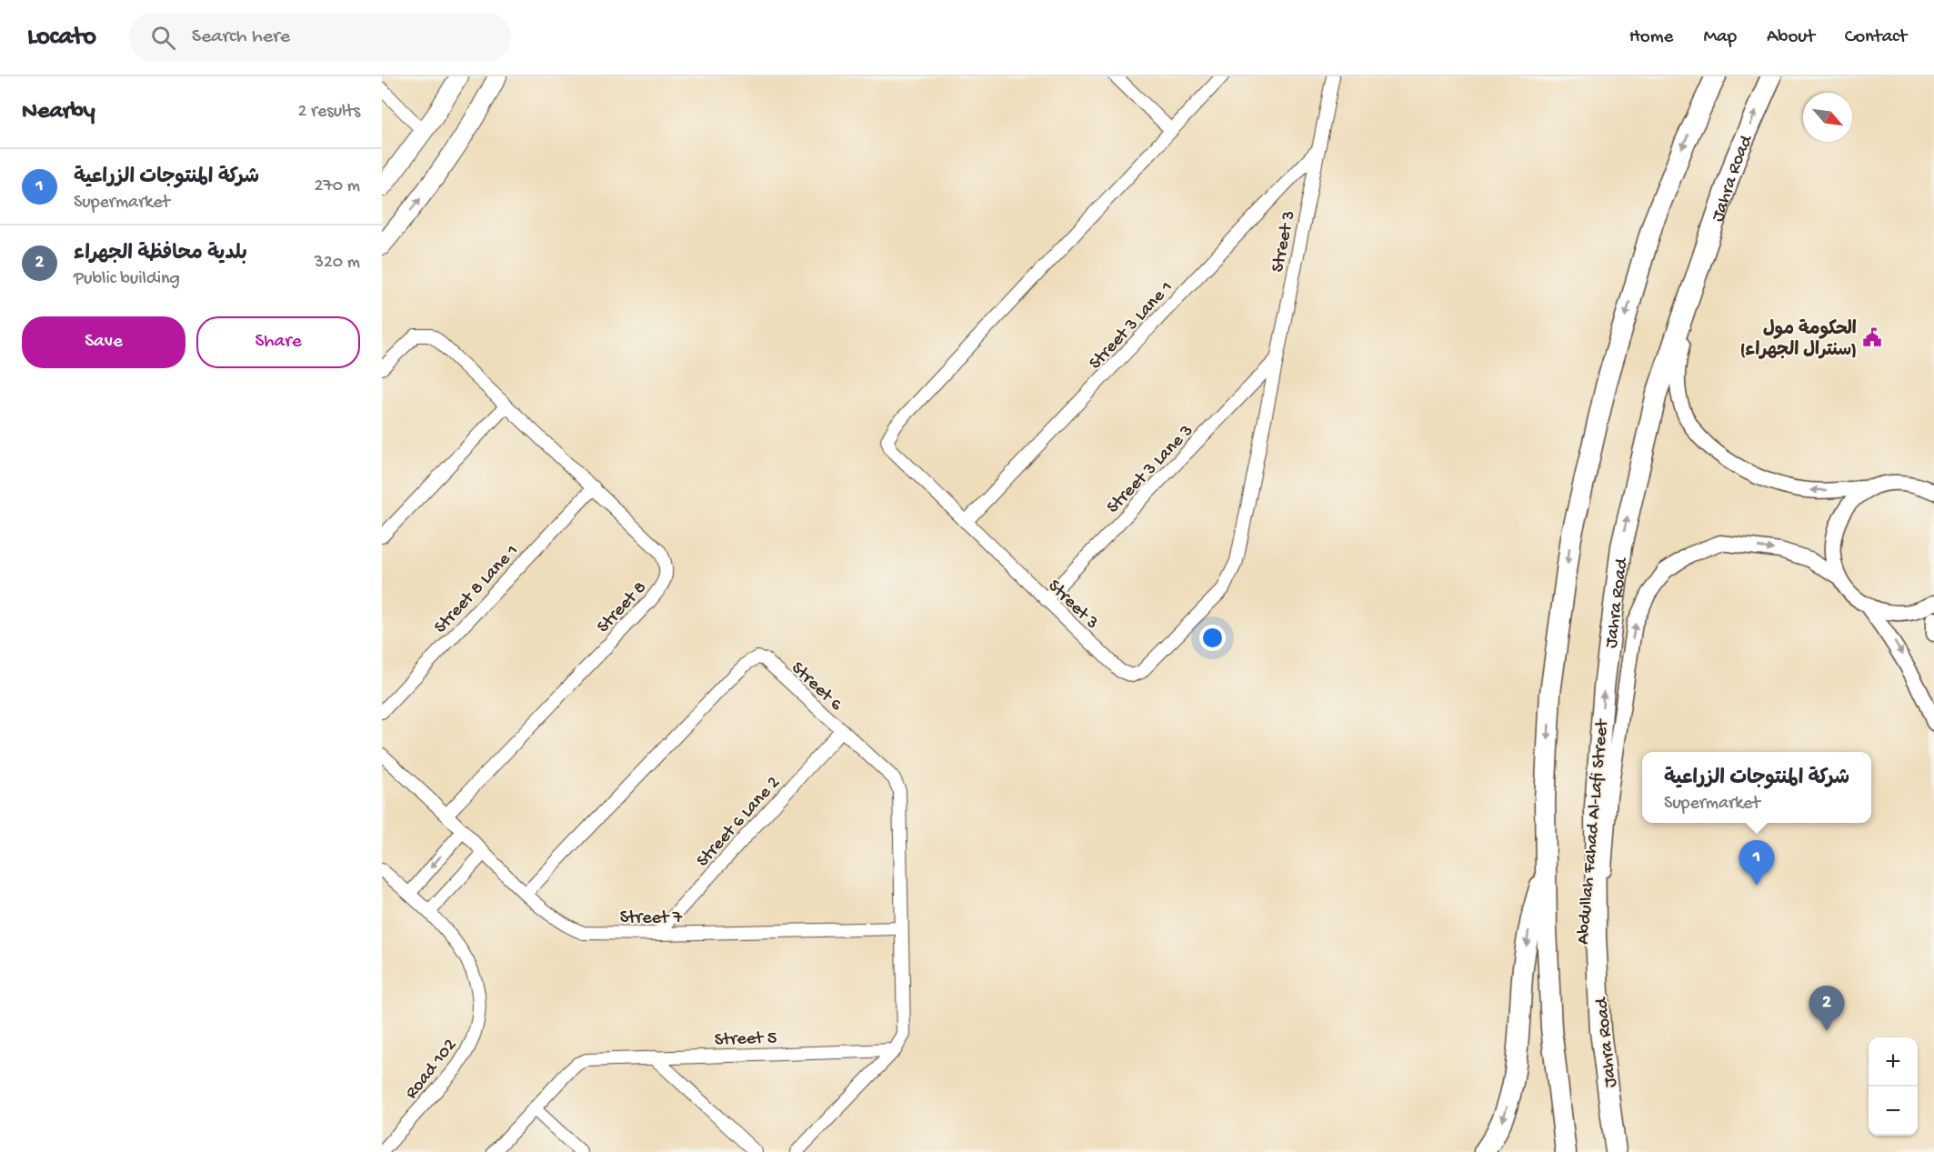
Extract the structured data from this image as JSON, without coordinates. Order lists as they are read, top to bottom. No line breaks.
{"streets":{"highway":["Jahra Road"],"street":["Street 3","Street 3 Lane 1","Street 3 Lane 3","Street 8 Lane 1","Street 8","Street 6","Street 6 Lane 2","Abdullah Fahad Al-Lafi Street","Street 7","Street 5","Road 102"]},"crossings":[["Jahra Road","Abdullah Fahad Al-Lafi Street"],["Street 3","Street 3 Lane 1"],["Street 3","Street 3 Lane 3"],["Street 8 Lane 1","Street 8"],["Street 8","Street 7"],["Street 6","Street 6 Lane 2"],["Street 6","Street 7"],["Street 6","Street 5"],["Street 6 Lane 2","Street 7"]],"places":{"public building":["الحكومة مول (سنترال الجهراء)"]},"north":"bottom right","page":{"header":"Locato","search":"Search here","nav":["Home","Map","About","Contact"],"heading":["Nearby","2 results"],"list":[{"mark":"1","name":"شركة المنتوجات الزراعية","note":"Supermarket","value":"270 m"},{"mark":"2","name":"بلدية محافظة الجهراء","note":"Public building","value":"320 m"}],"buttons":["Save","Share"],"popup":["شركة المنتوجات الزراعية","Supermarket"],"pins":["1","2"],"map_buttons":["+","−"]}}
